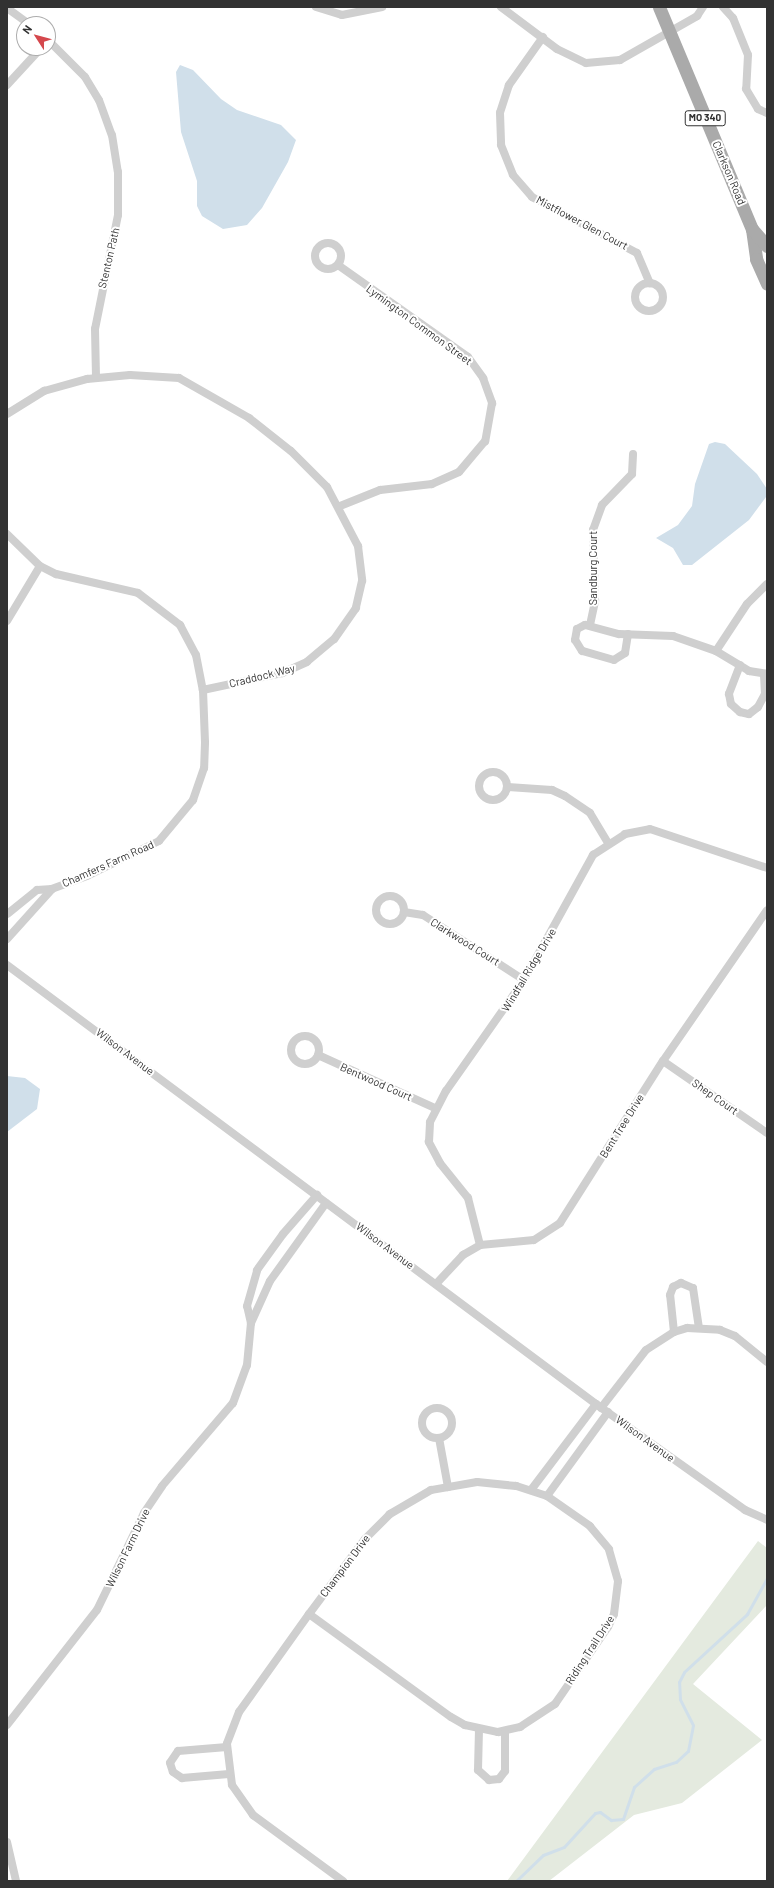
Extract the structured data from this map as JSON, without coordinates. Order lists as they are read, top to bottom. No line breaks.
{"streets":{"main road":["MO 340","Clarkson Road"],"street":["Mistflower Glen Court","Stenton Path","Lymington Common Street","Sandburg Court","Craddock Way","Chamfers Farm Road","Clarkwood Court","Windfall Ridge Drive","Wilson Avenue","Bentwood Court","Shep Court","Bent Tree Drive","Wilson Farm Drive","Champion Drive","Riding Trail Drive"]},"crossings":[["Stenton Path","Craddock Way"],["Lymington Common Street","Craddock Way"],["Craddock Way","Chamfers Farm Road"],["Clarkwood Court","Windfall Ridge Drive"],["Windfall Ridge Drive","Bentwood Court"],["Windfall Ridge Drive","Bent Tree Drive"],["Wilson Avenue","Bent Tree Drive"],["Wilson Avenue","Wilson Farm Drive"],["Shep Court","Bent Tree Drive"],["Champion Drive","Riding Trail Drive"]],"north":"top left"}
